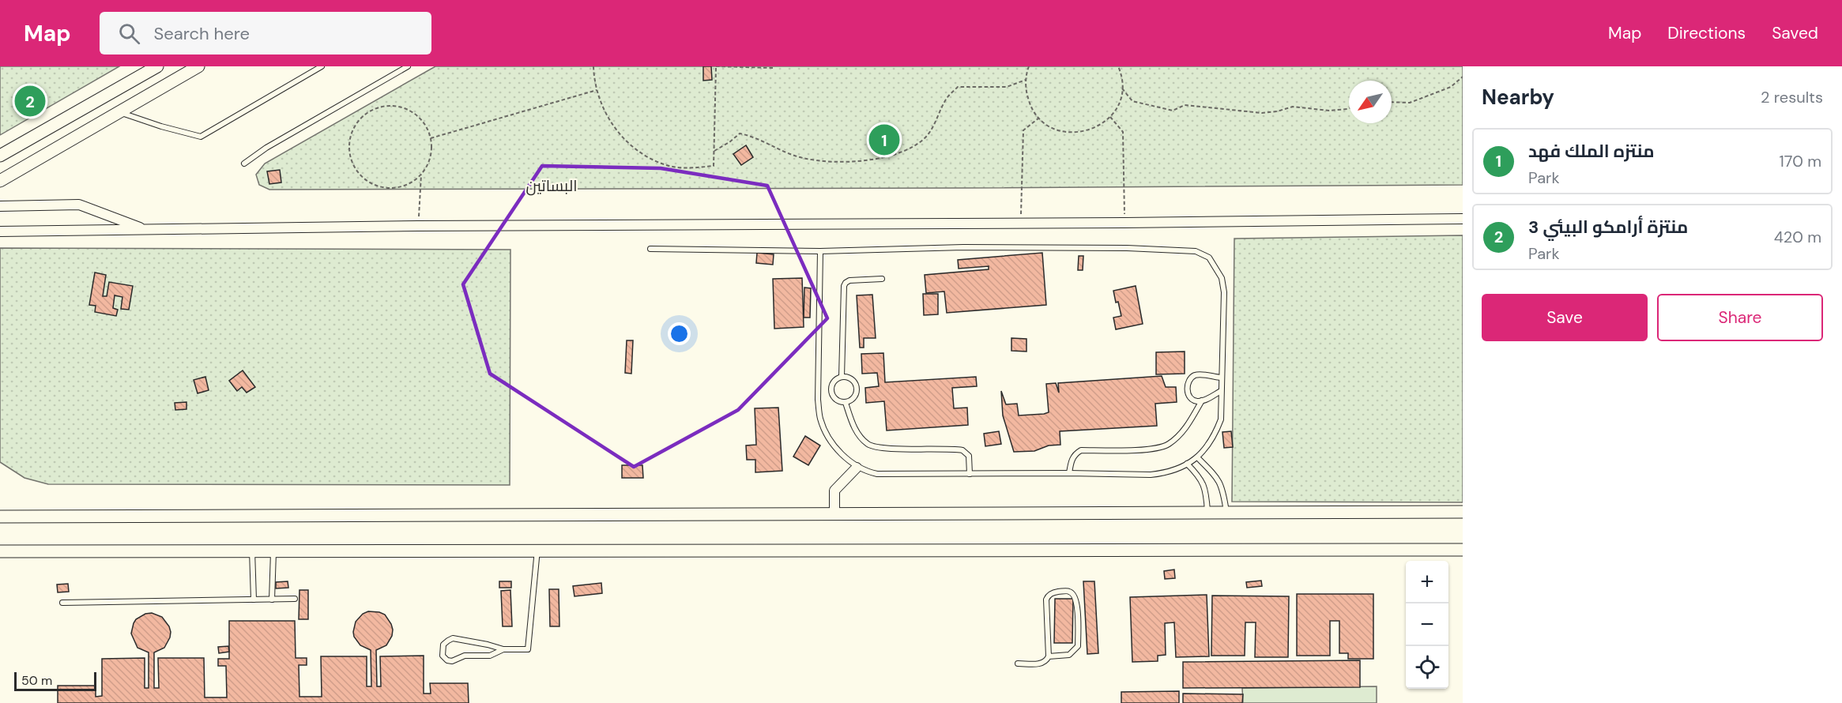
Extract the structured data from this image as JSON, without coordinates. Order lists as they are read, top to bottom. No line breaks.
{"districts":["البساتين"],"scale_bar":"50 m","north":"bottom left","page":{"header":"Map","search":"Search here","nav":["Map","Directions","Saved"],"heading":["Nearby","2 results"],"pins":["2","1"],"list":[{"mark":"1","name":"منتزه الملك فهد","note":"Park","value":"170 m"},{"mark":"2","name":"منتزة أرامكو البيئي 3","note":"Park","value":"420 m"}],"buttons":["Save","Share"],"map_buttons":["+","−"],"scale":"50 m"}}
